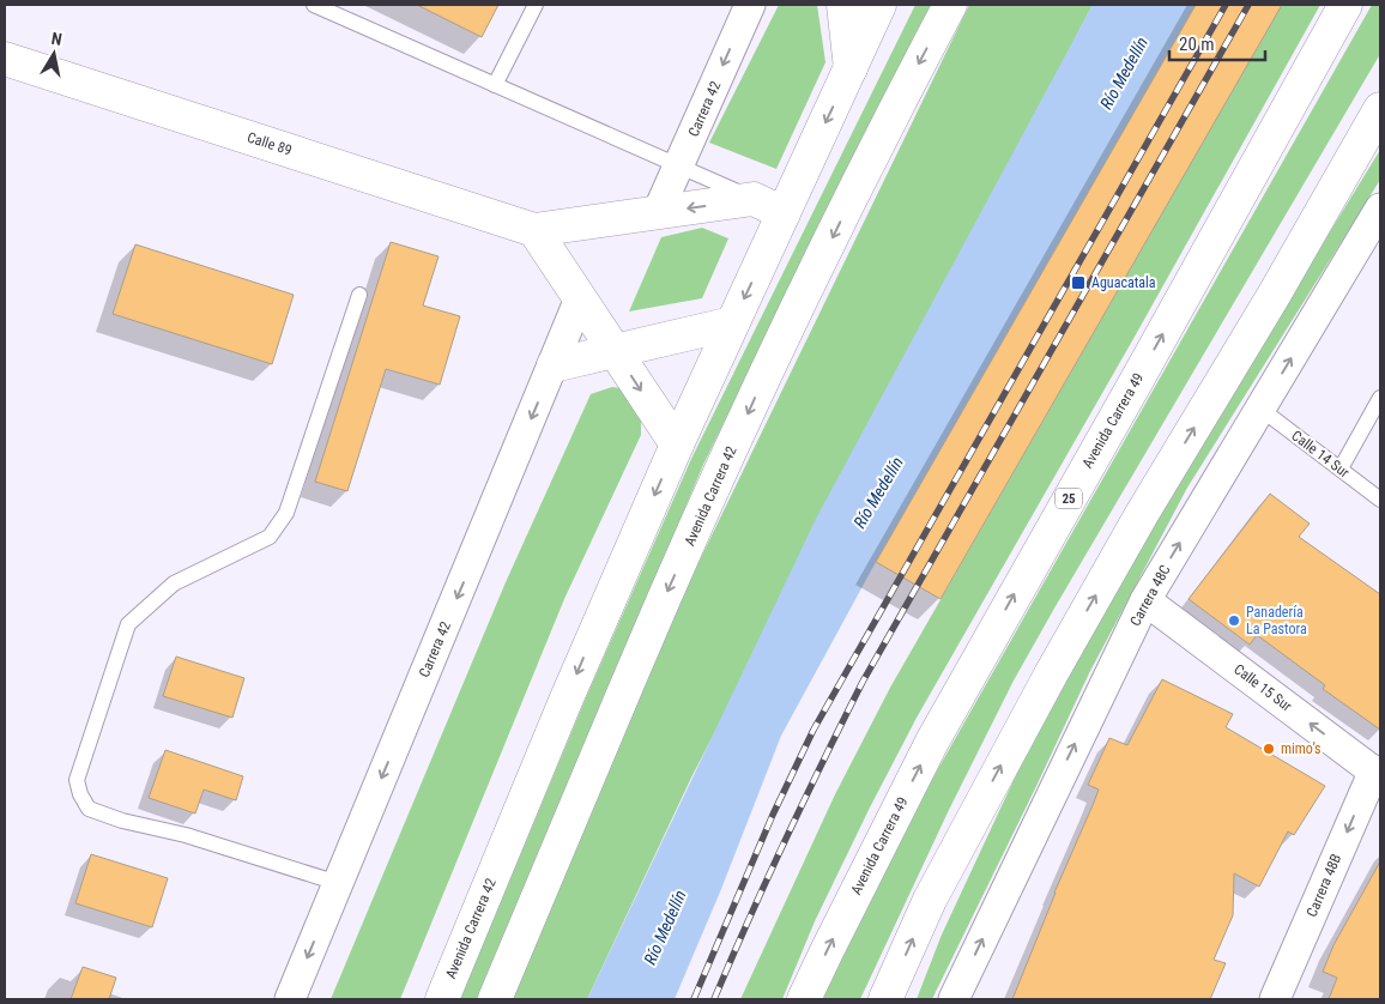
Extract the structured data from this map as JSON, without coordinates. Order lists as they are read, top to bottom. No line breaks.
{"streets":{"main road":["Calle 89","Avenida Carrera 49","Avenida Carrera 42","25"],"street":["Carrera 42","Carrera 48C","Calle 15 Sur","Carrera 48B"],"lane":["Calle 14 Sur"]},"crossings":[["Carrera 42","Calle 89"],["Calle 14 Sur","Carrera 48C"],["Carrera 48C","Calle 15 Sur"],["Calle 15 Sur","Carrera 48B"]],"one_way":["Carrera 42","Avenida Carrera 42","Carrera 48C","Calle 15 Sur","Carrera 48B"],"water":["Río Medellín"],"places":{"transit":["Aguacatala"],"other":["Panadería La Pastora","mimo’s"]},"scale_bar":"20 m","north":"top"}
